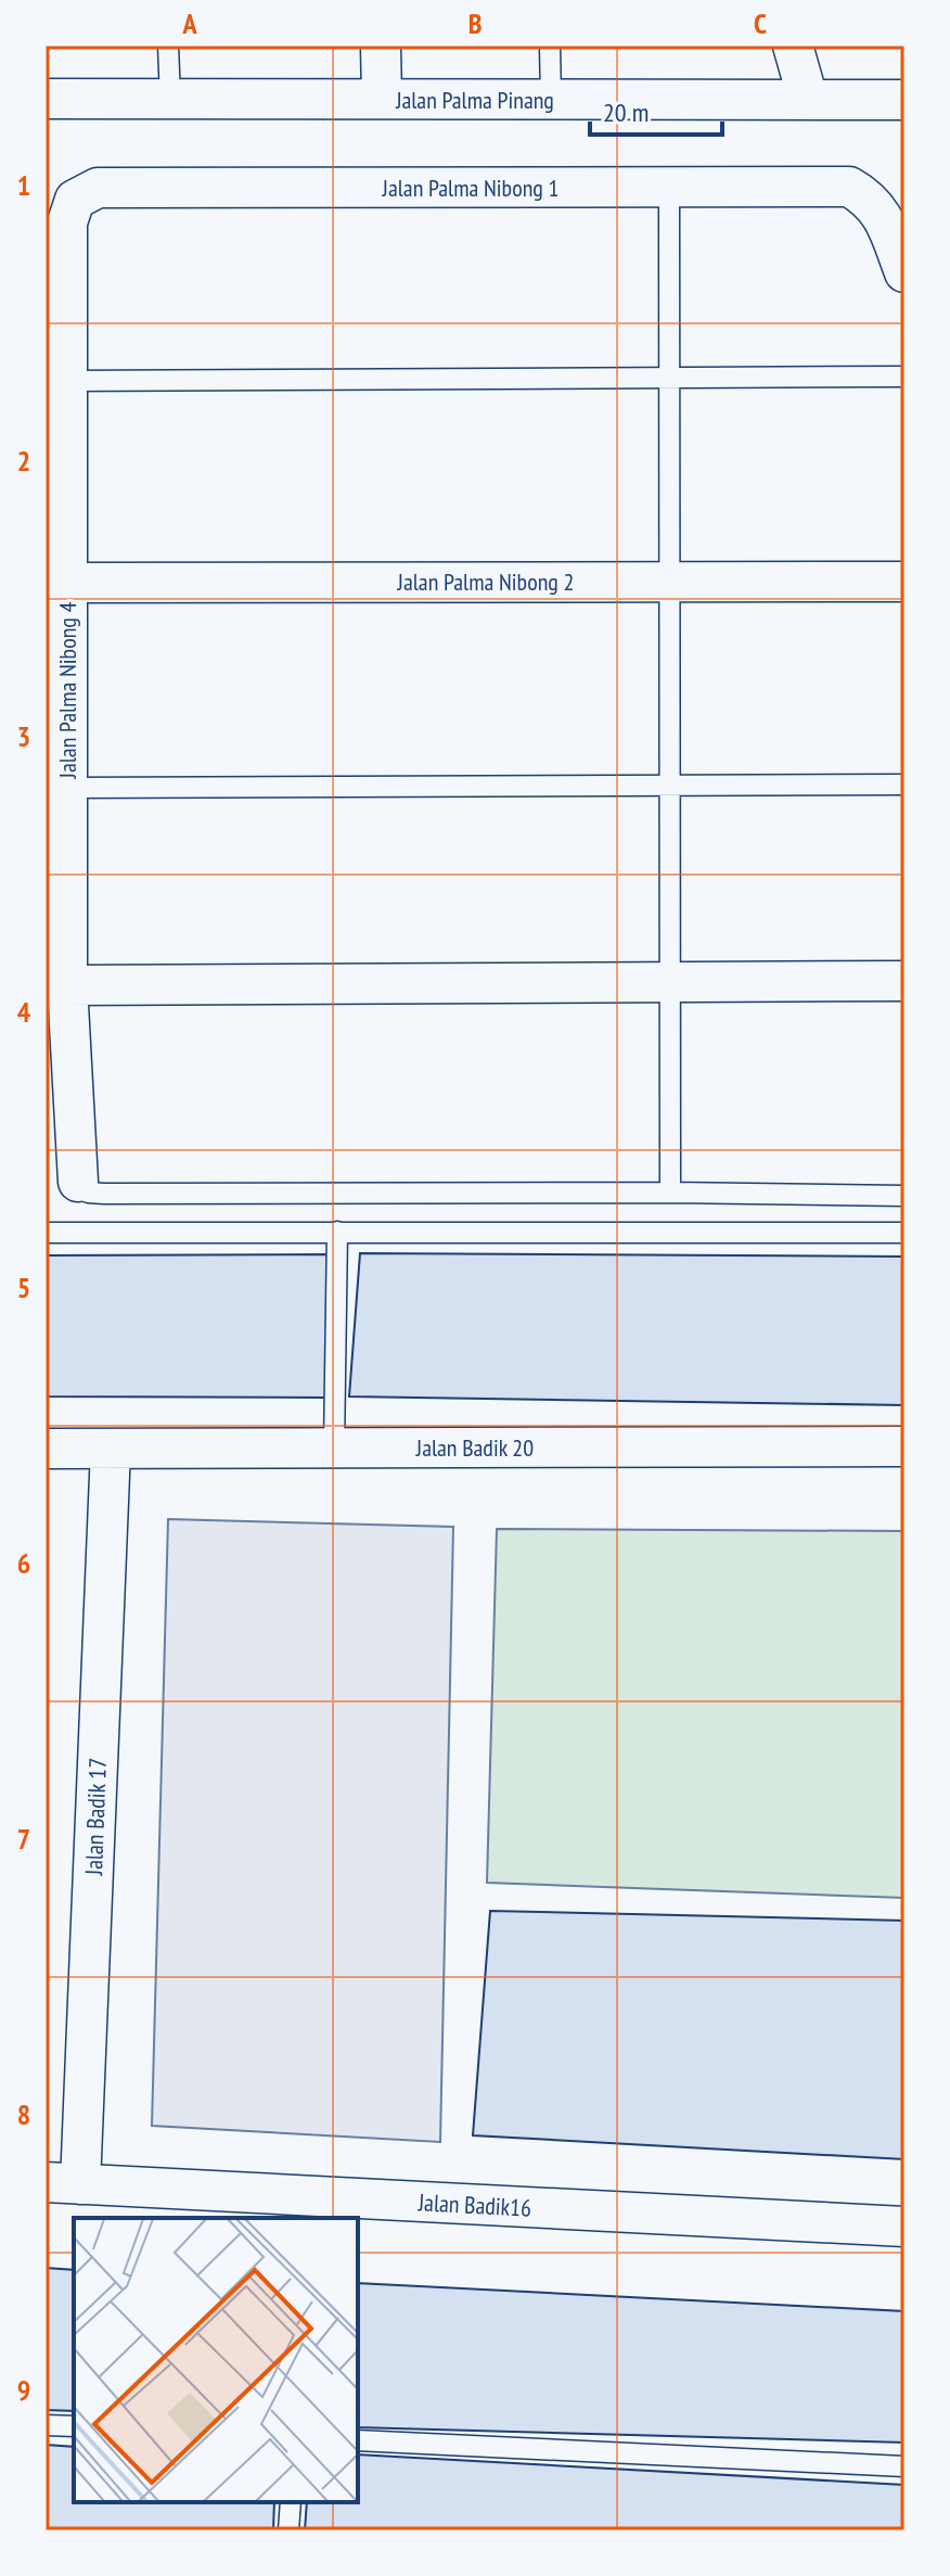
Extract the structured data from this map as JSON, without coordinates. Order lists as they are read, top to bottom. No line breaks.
{"streets":{"street":["Jalan Palma Pinang","Jalan Palma Nibong 1","Jalan Palma Nibong 2","Jalan Palma Nibong 4","Jalan Badik 20","Jalan Badik 17","Jalan Badik16"]},"crossings":[["Jalan Palma Nibong 1","Jalan Palma Nibong 4"],["Jalan Palma Nibong 2","Jalan Palma Nibong 4"],["Jalan Badik 20","Jalan Badik 17"],["Jalan Badik 17","Jalan Badik16"]],"scale_bar":"20 m","grid":{"columns":["A","B","C"],"rows":["1","2","3","4","5","6","7","8","9"]}}
